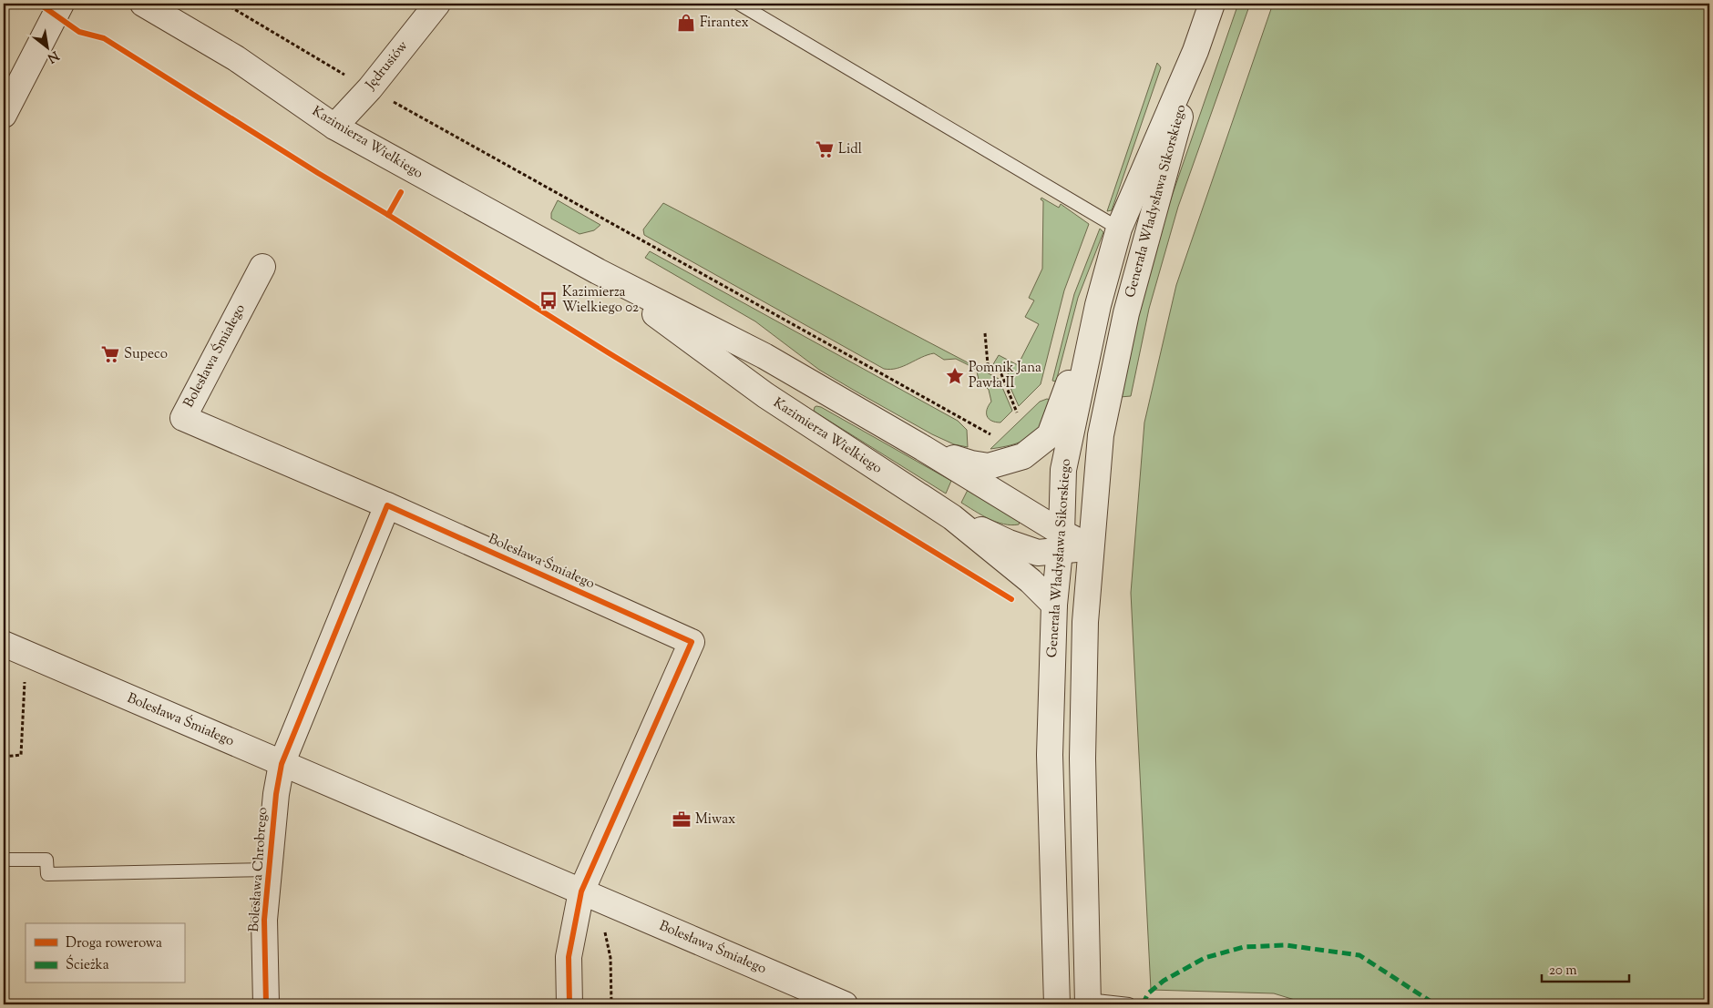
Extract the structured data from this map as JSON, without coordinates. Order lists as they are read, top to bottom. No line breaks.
{"streets":{"street":["Jędrusiów","Kazimierza Wielkiego","Generała Władysława Sikorskiego","Bolesława Śmiałego","Bolesława Chrobrego"]},"crossings":[["Jędrusiów","Kazimierza Wielkiego"],["Kazimierza Wielkiego","Generała Władysława Sikorskiego"],["Bolesława Śmiałego","Bolesława Chrobrego"]],"places":{"shop":["Firantex"],"supermarket":["Lidl","Supeco"],"bus stop":["Kazimierza Wielkiego 02"],"place":["Pomnik Jana Pawła II"],"office":["Miwax"]},"legend":["Droga rowerowa","Ścieżka"],"scale_bar":"20 m","north":"bottom right"}
